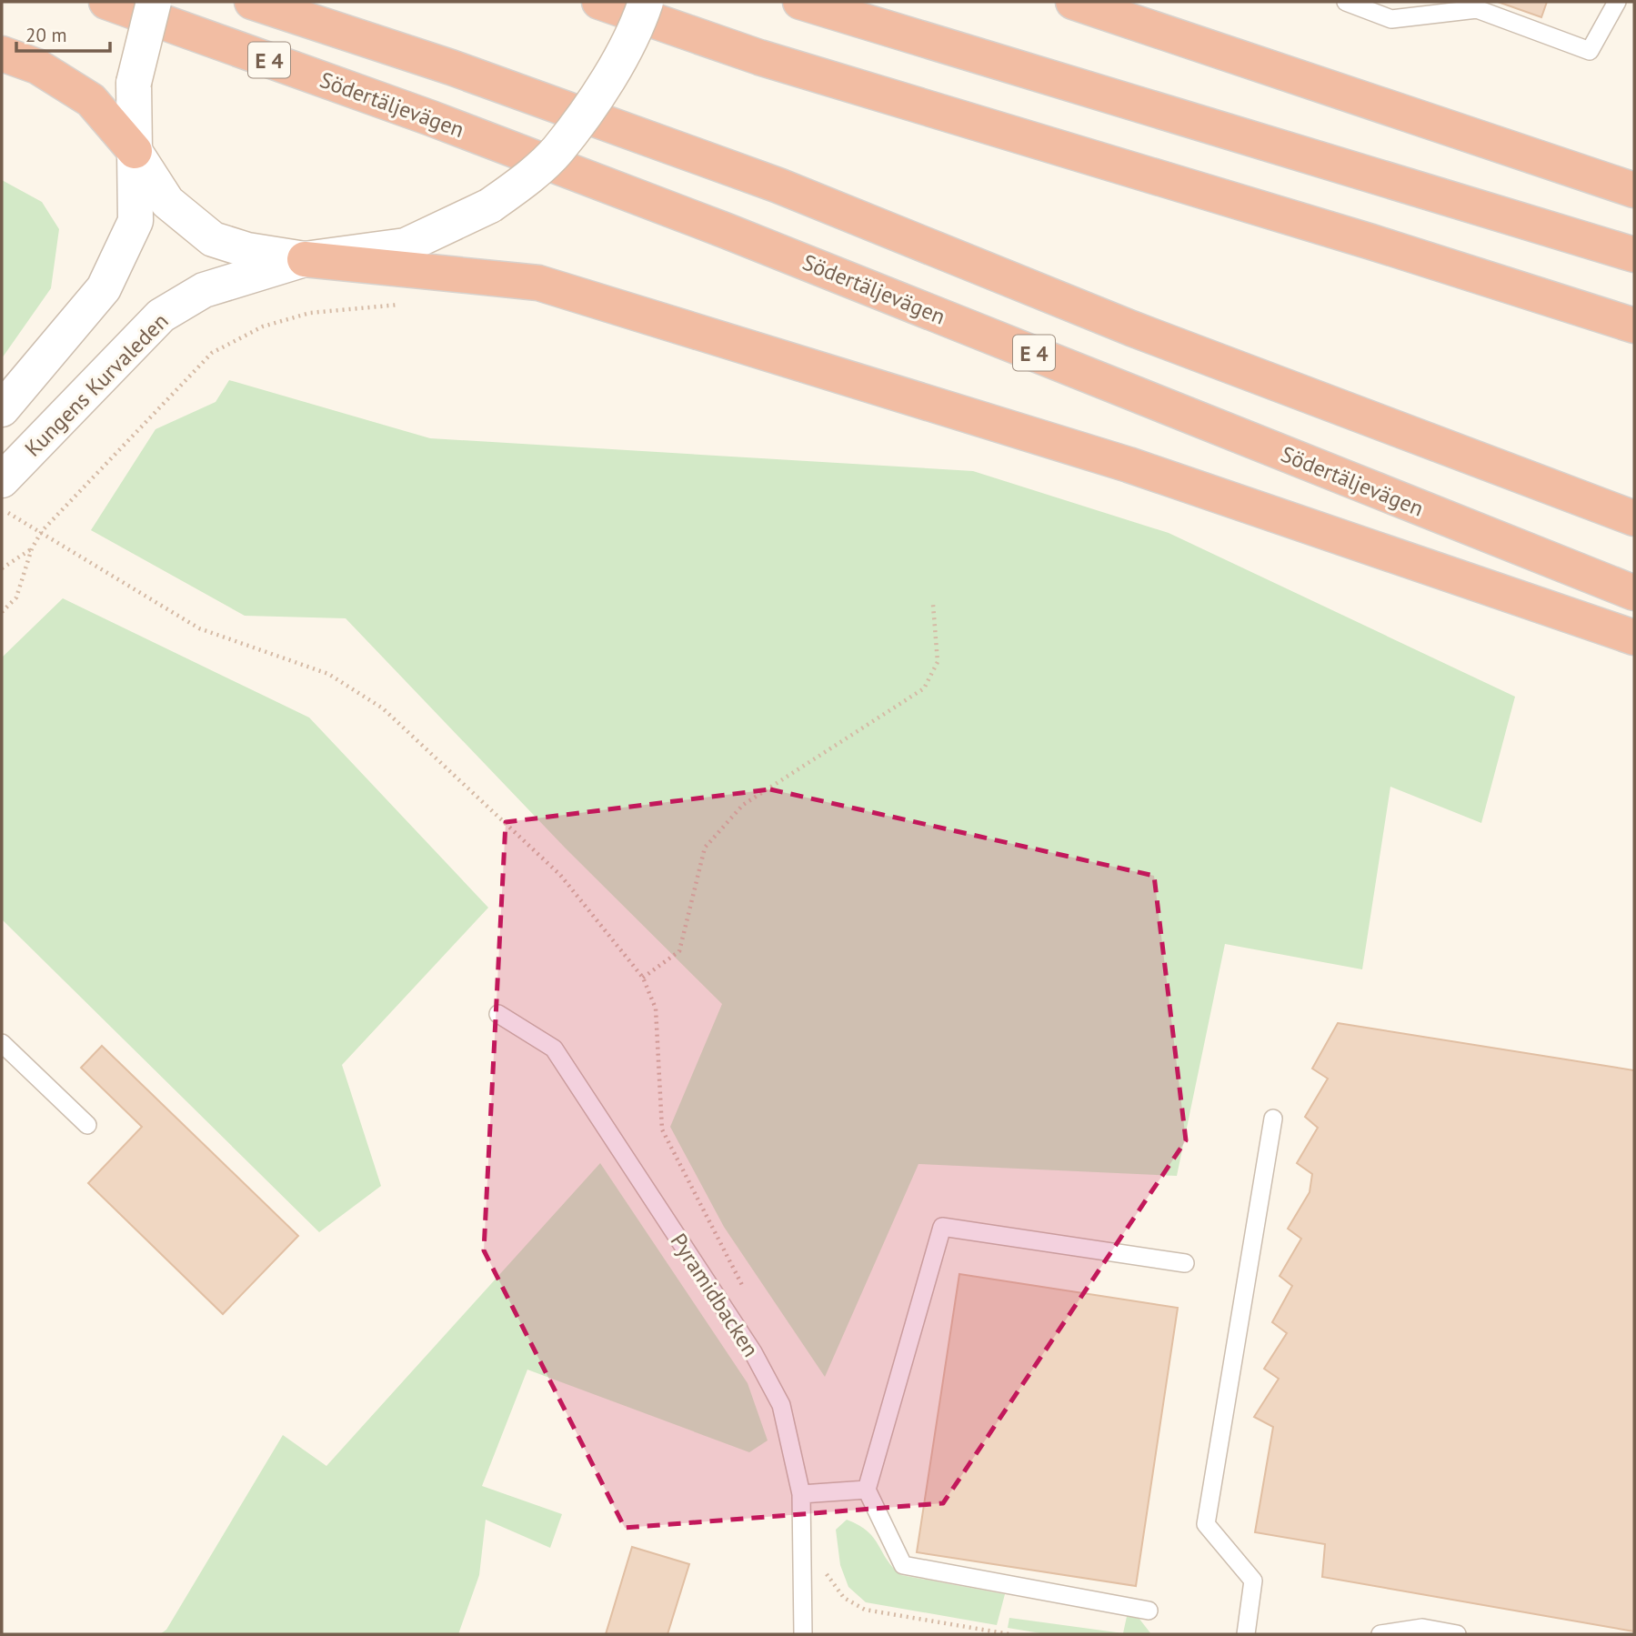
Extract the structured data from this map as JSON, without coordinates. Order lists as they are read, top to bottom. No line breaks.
{"streets":{"highway":["E 4","Södertäljevägen"],"main road":["Kungens Kurvaleden"],"lane":["Pyramidbacken"]},"scale_bar":"20 m"}
